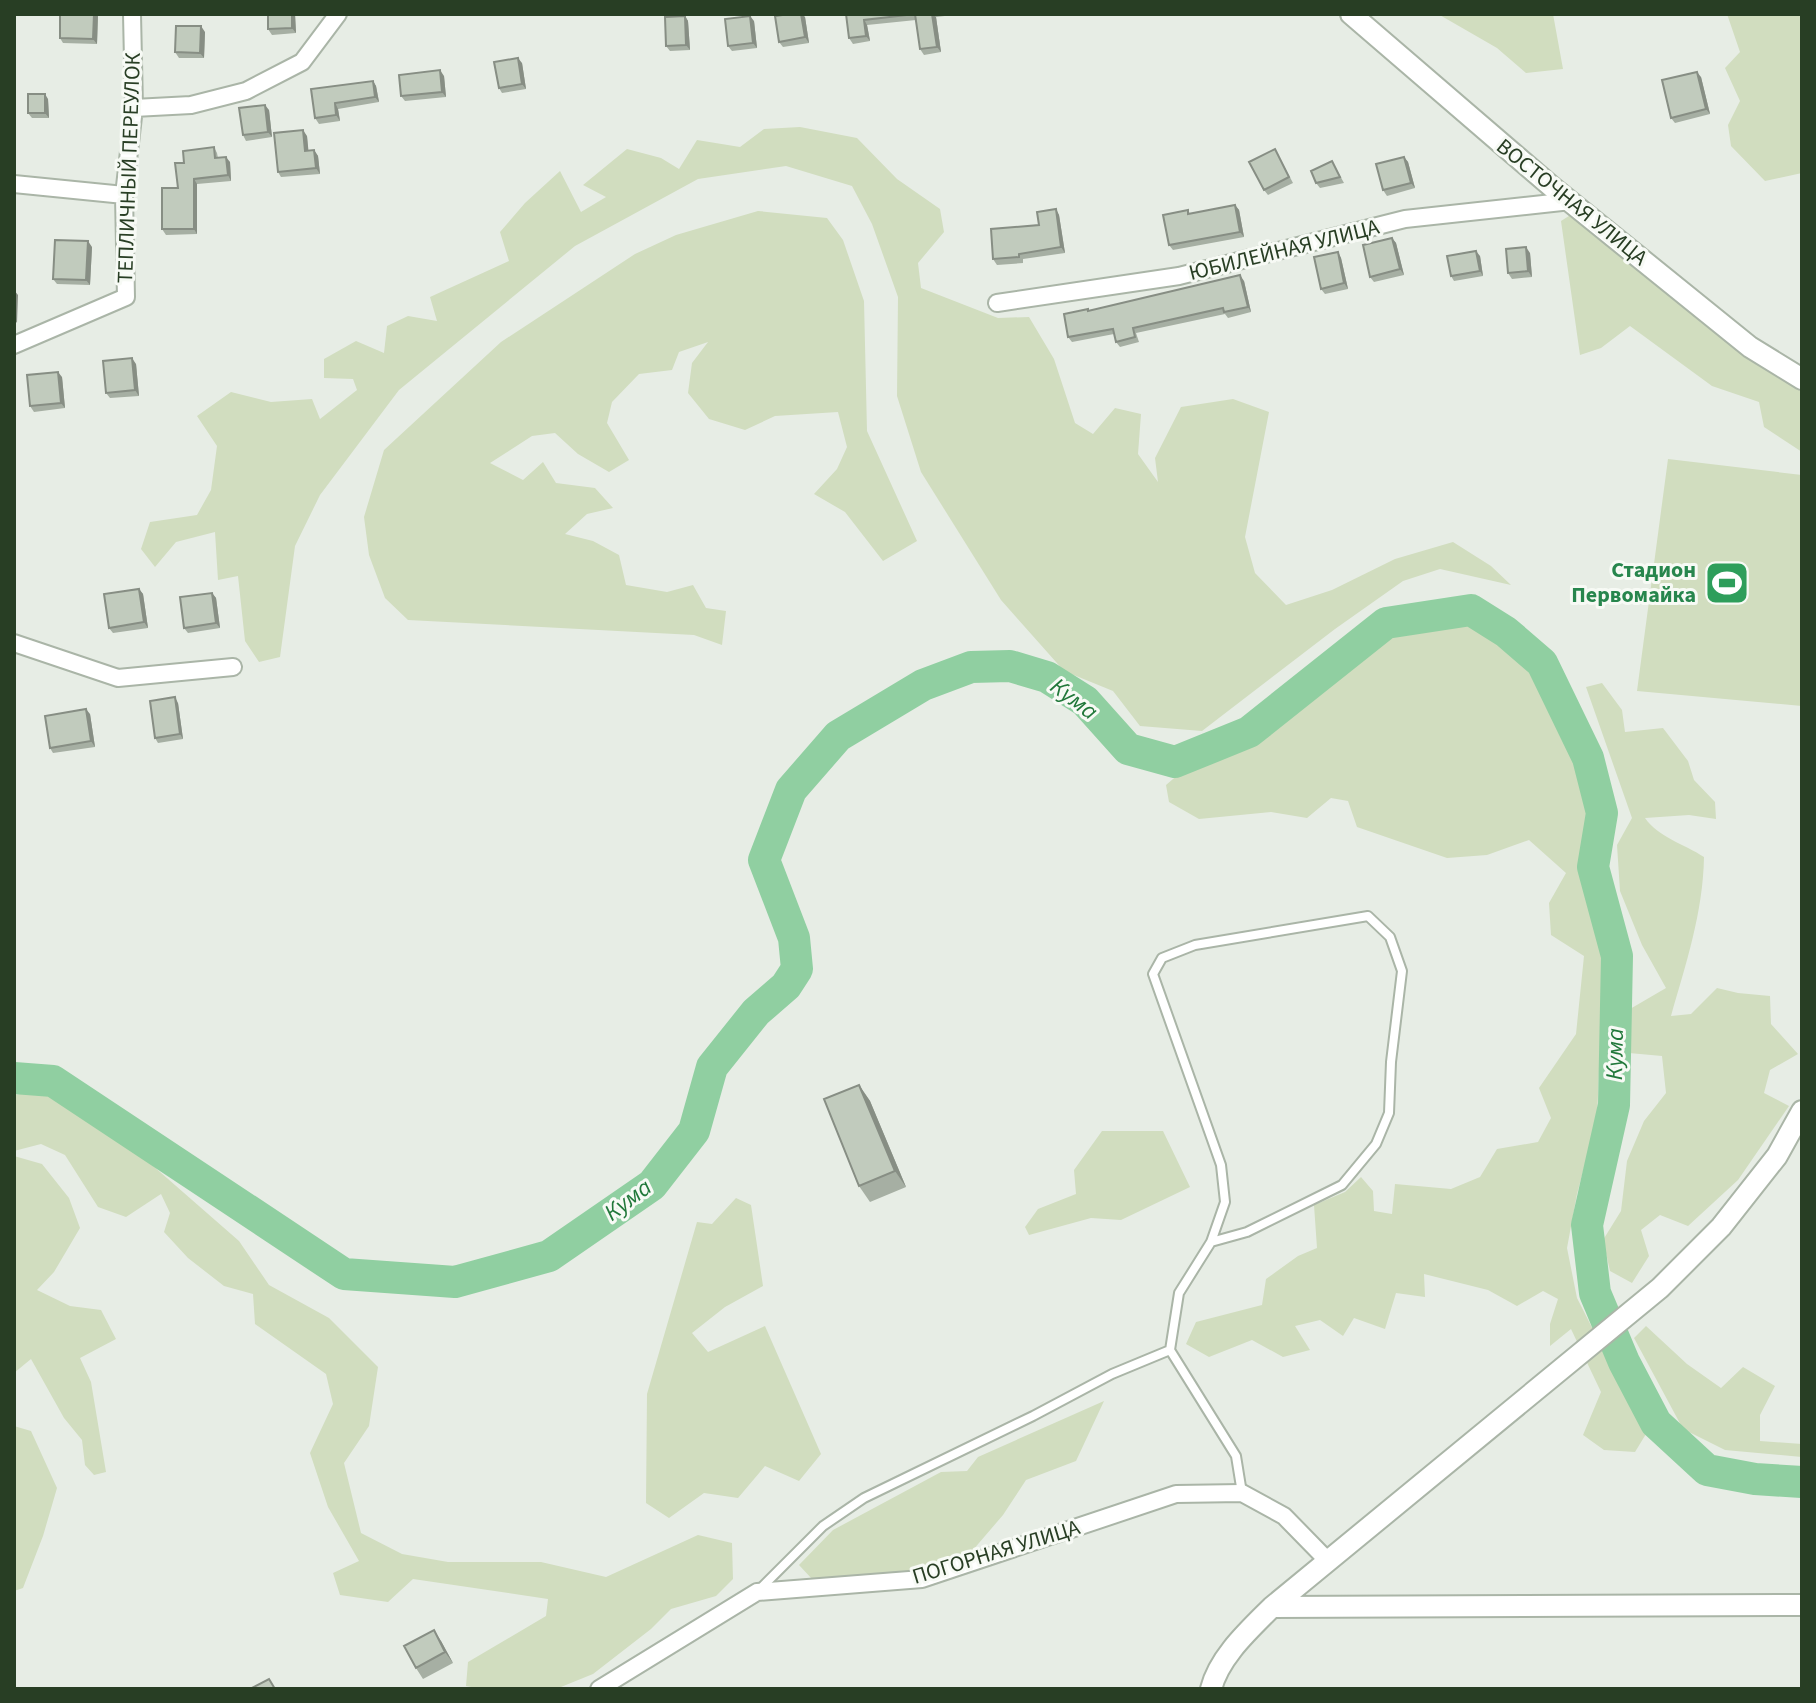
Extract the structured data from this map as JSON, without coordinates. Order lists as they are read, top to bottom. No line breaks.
{"streets":{"street":["ТЕПЛИЧНЫЙ ПЕРЕУЛОК","ВОСТОЧНАЯ УЛИЦА","ЮБИЛЕЙНАЯ УЛИЦА","ПОГОРНАЯ УЛИЦА"]},"crossings":[["ВОСТОЧНАЯ УЛИЦА","ЮБИЛЕЙНАЯ УЛИЦА"]],"water":["Кума"],"places":{"sports":["Стадион Первомайка"]}}
